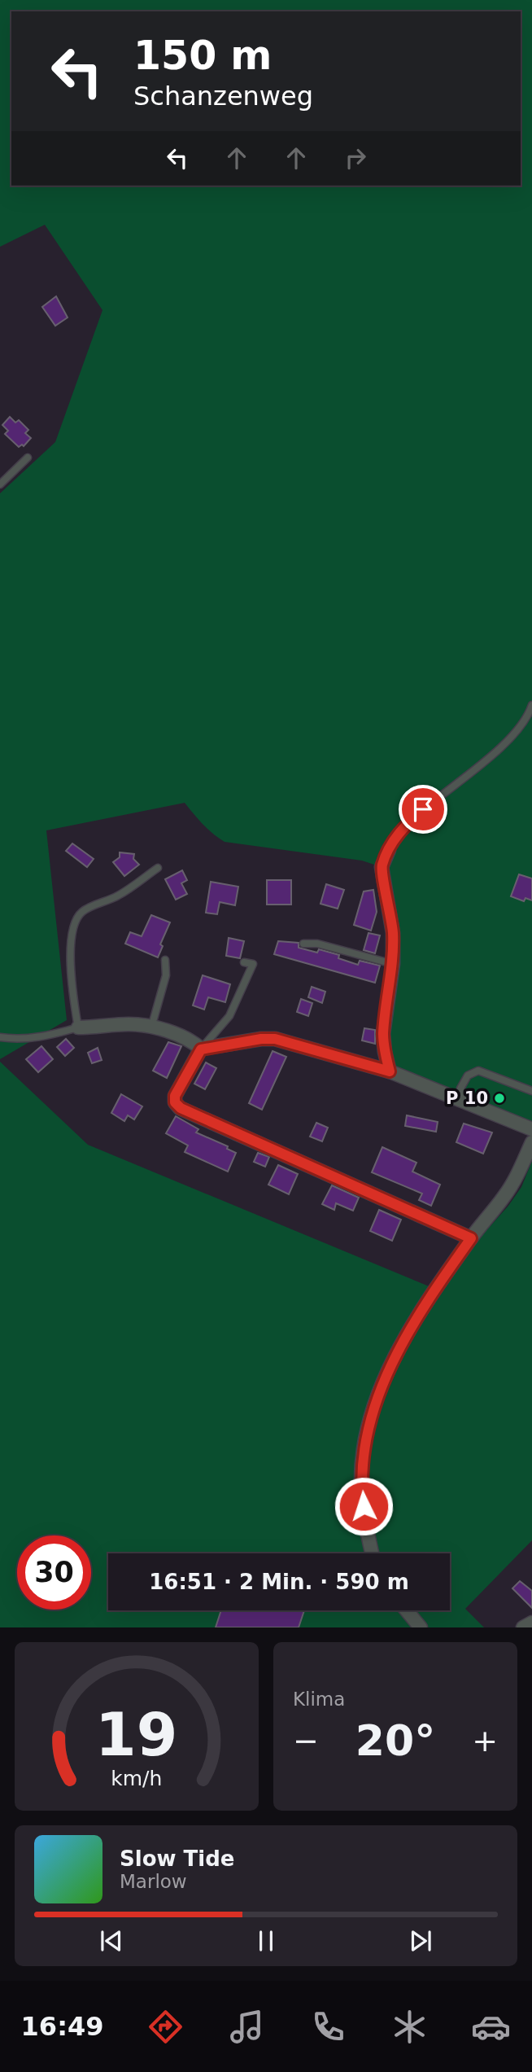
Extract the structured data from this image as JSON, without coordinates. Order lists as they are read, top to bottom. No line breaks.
{"places":["P 10"],"page":{"turn":["150 m","Schanzenweg"],"limit":"30","trip":"16:51 · 2 Min. · 590 m","tile":"Klima","heat":["−","20°","+"],"song":["Slow Tide","Marlow"],"tabs":"16:49","gauge":["19","km/h"]}}
